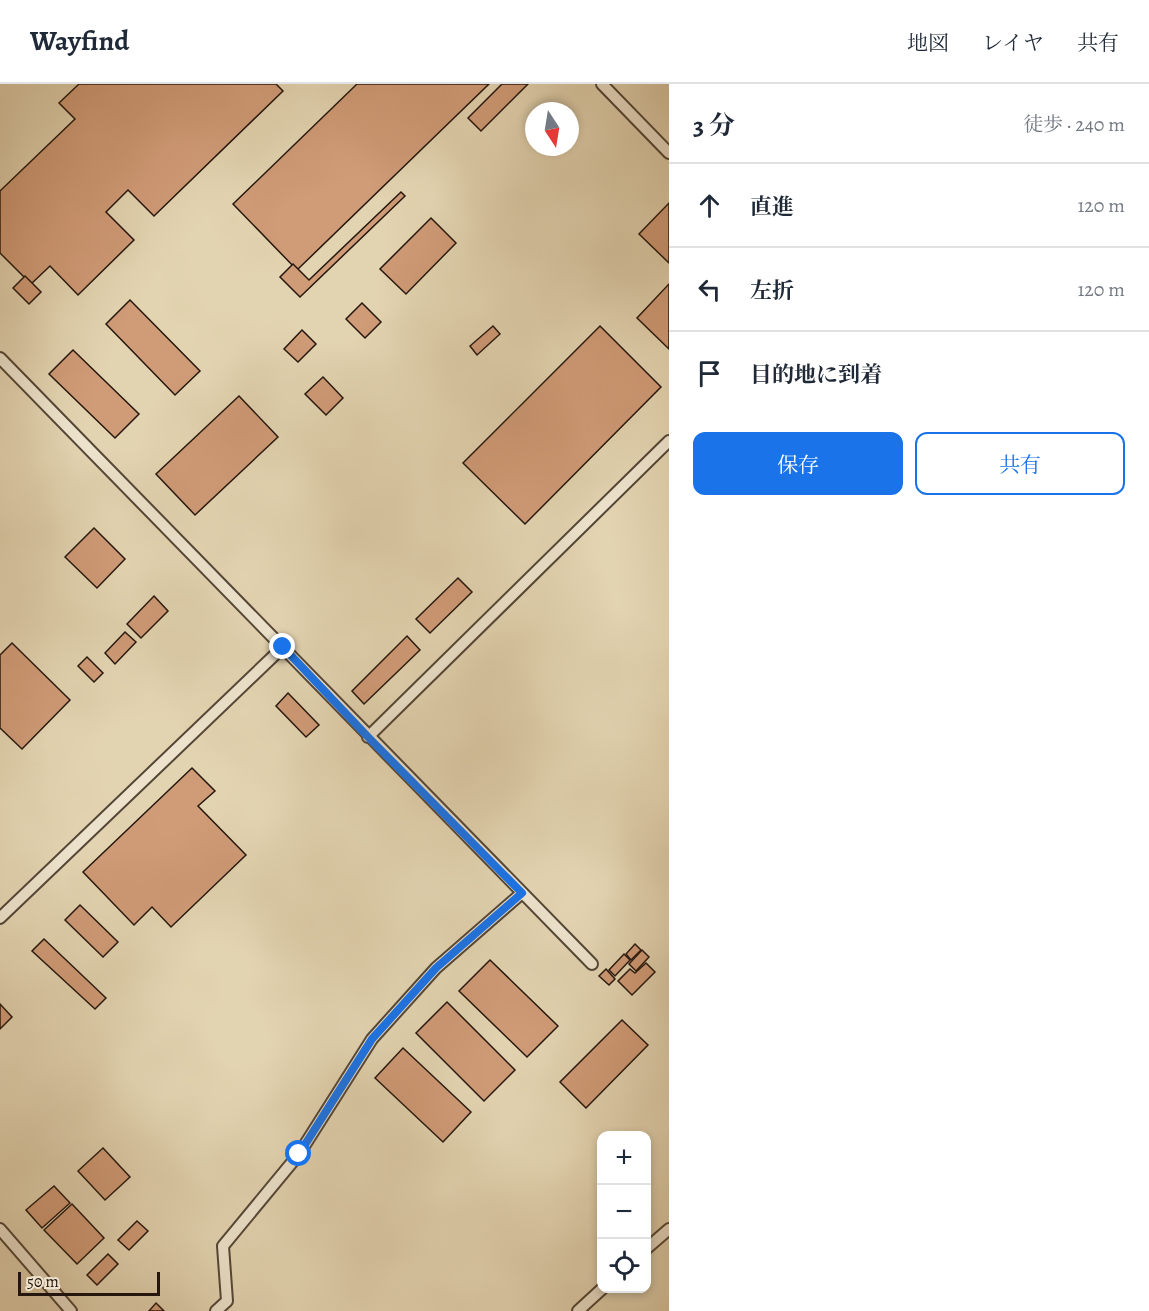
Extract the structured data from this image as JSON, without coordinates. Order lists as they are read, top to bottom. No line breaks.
{"scale_bar":"50 m","north":"bottom","page":{"header":"Wayfind","nav":["地図","レイヤ","共有"],"heading":["3 分","徒歩 · 240 m"],"list":[["直進","120 m"],["左折","120 m"],"目的地に到着"],"buttons":["保存","共有"],"map_buttons":["+","−"],"scale":"50 m"}}
